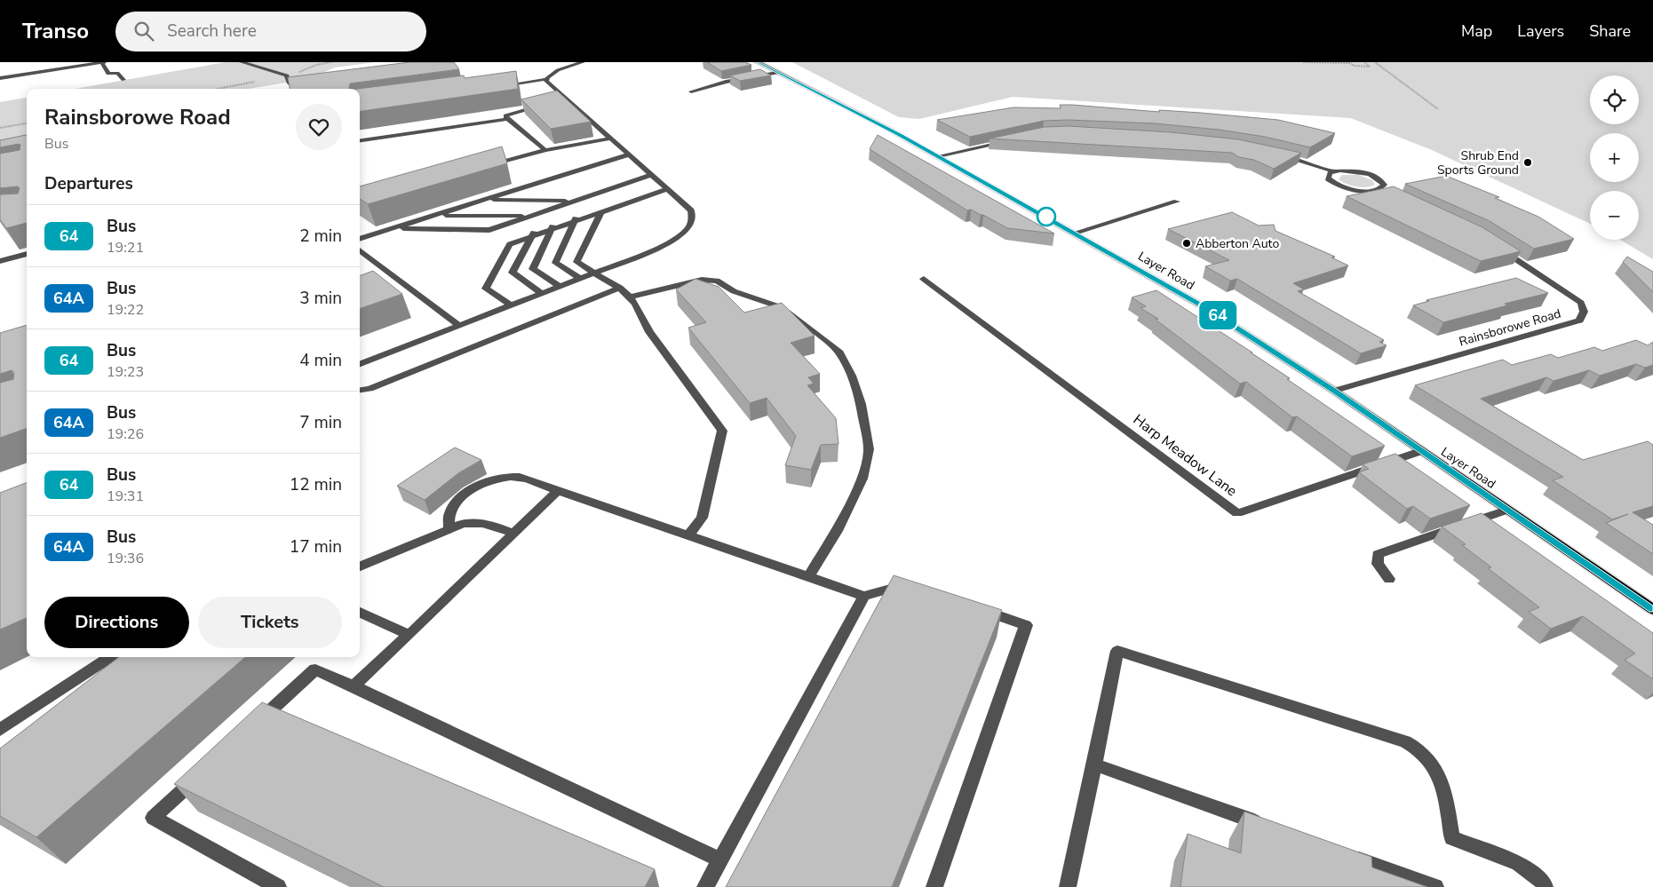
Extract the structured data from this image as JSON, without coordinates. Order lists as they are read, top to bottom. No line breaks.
{"streets":{"main road":["Layer Road"],"street":["Rainsborowe Road","Harp Meadow Lane"]},"crossings":[["Layer Road","Rainsborowe Road"],["Layer Road","Harp Meadow Lane"]],"places":["Shrub End Sports Ground","Abberton Auto"],"lines":["bus line 64"],"page":{"header":"Transo","search":"Search here","nav":["Map","Layers","Share"],"on_map":"64","map_buttons":["+","−"],"heading":[["Rainsborowe Road","Bus"],"Departures"],"list":[{"mark":"64","name":"Bus","note":"19:21","value":"2 min"},{"mark":"64A","name":"Bus","note":"19:22","value":"3 min"},{"mark":"64","name":"Bus","note":"19:23","value":"4 min"},{"mark":"64A","name":"Bus","note":"19:26","value":"7 min"},{"mark":"64","name":"Bus","note":"19:31","value":"12 min"},{"mark":"64A","name":"Bus","note":"19:36","value":"17 min"}],"buttons":["Directions","Tickets"]}}
